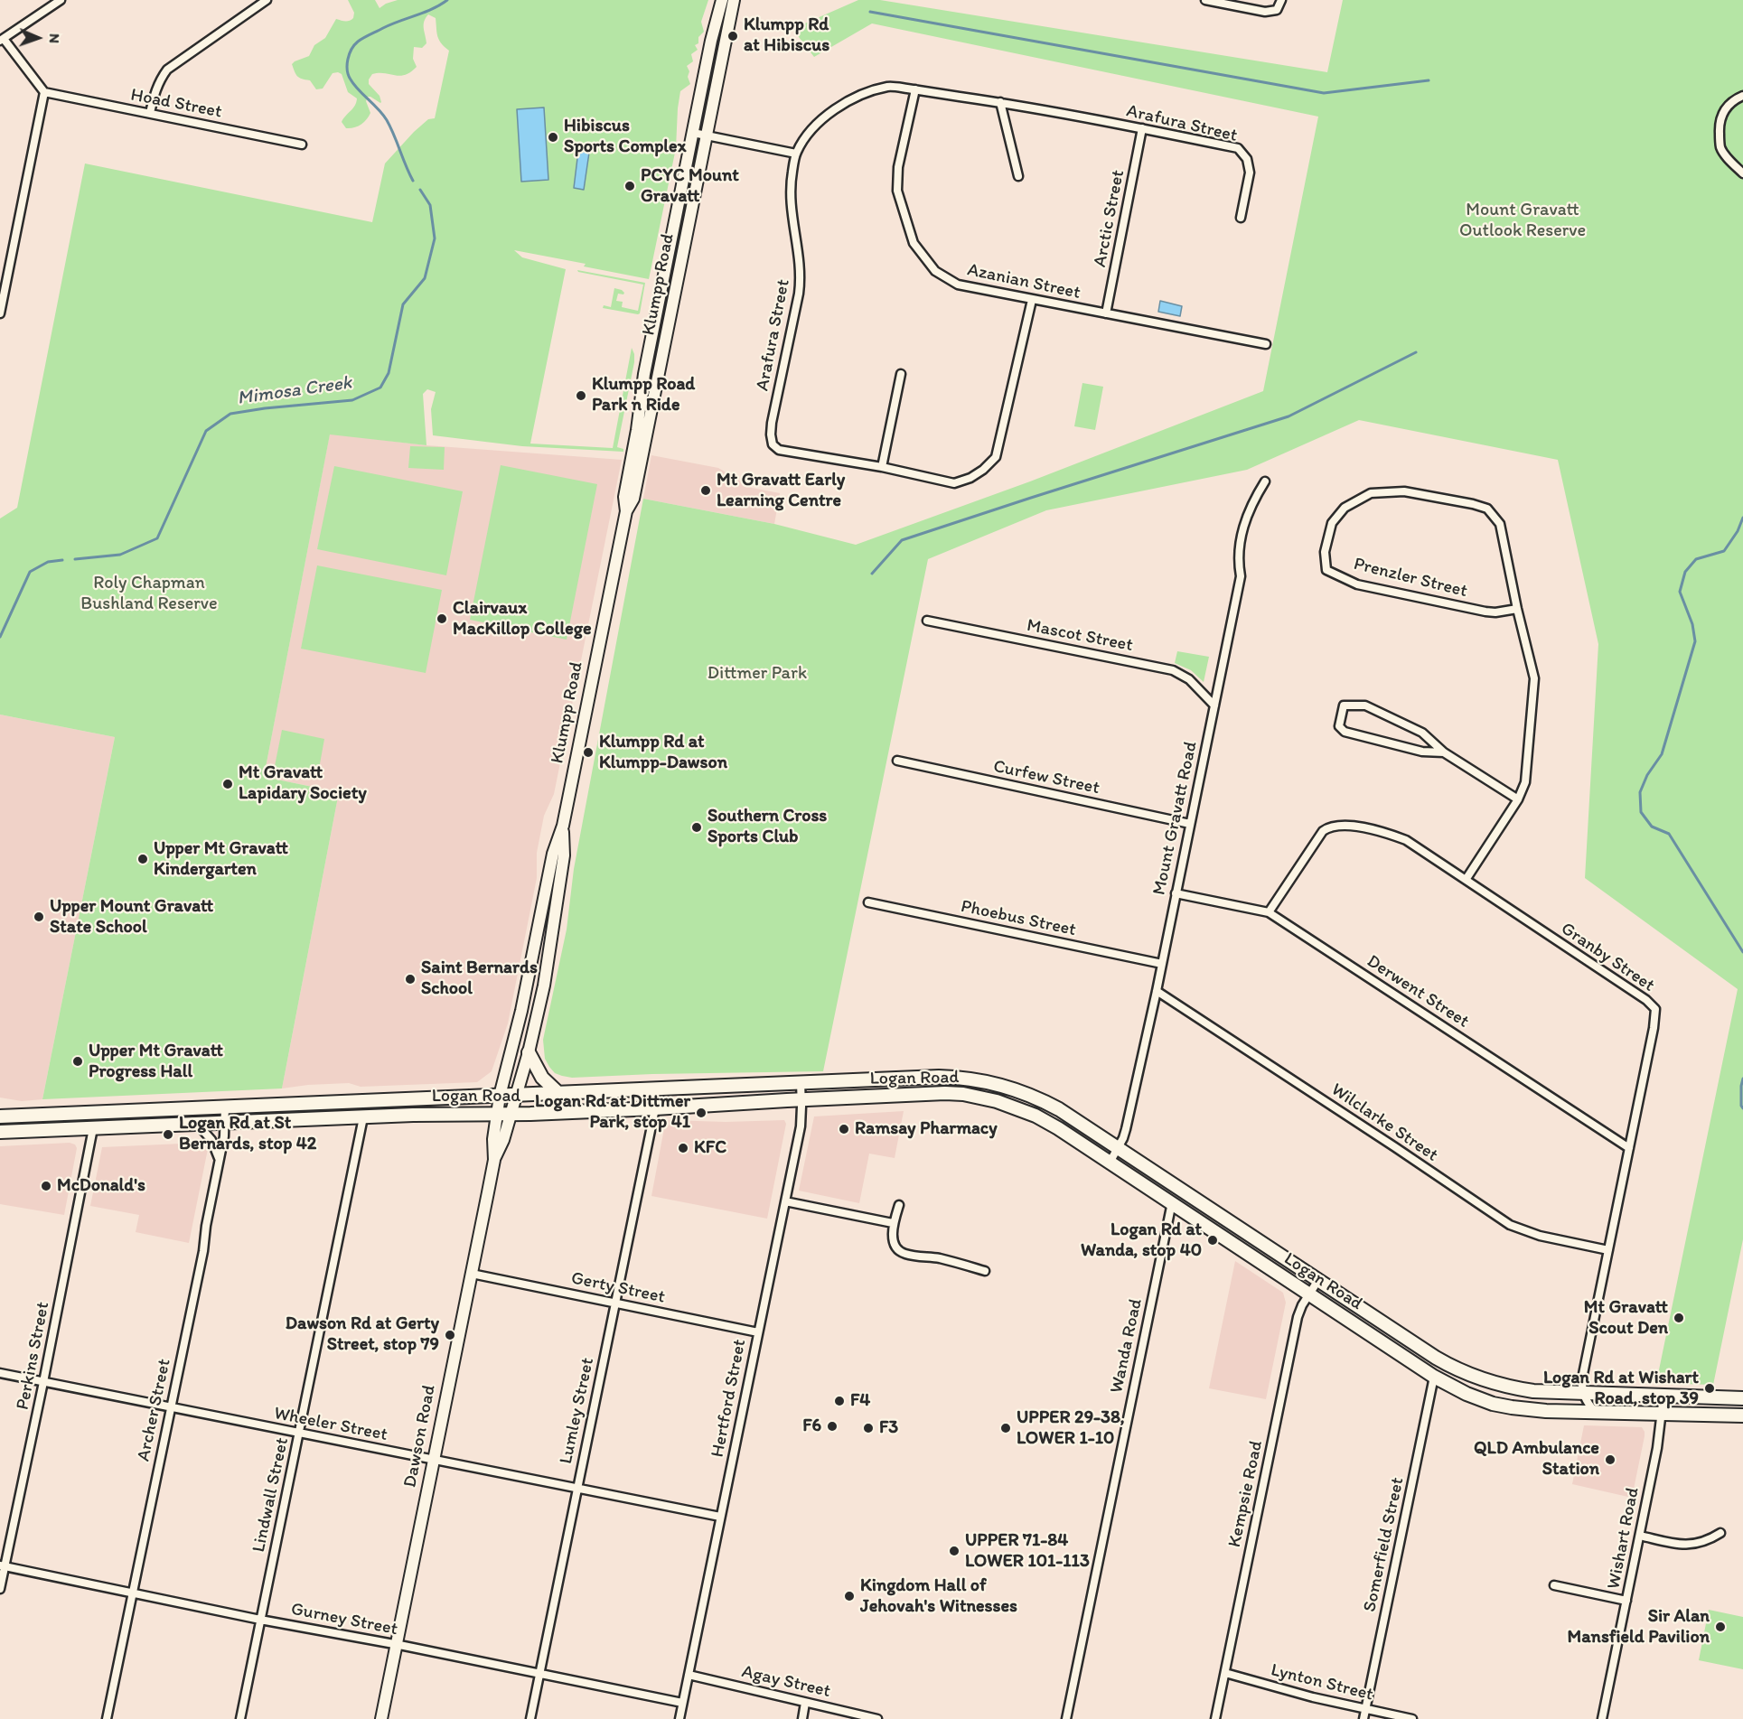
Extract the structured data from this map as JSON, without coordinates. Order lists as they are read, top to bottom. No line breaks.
{"streets":{"main road":["Klumpp Road","Logan Road","Dawson Road"],"street":["Hoad Street","Arafura Street","Arctic Street","Azanian Street","Prenzler Street","Mascot Street","Curfew Street","Mount Gravatt Road","Phoebus Street","Granby Street","Derwent Street","Wilclarke Street","Gerty Street","Wanda Road","Perkins Street","Hertford Street","Archer Street","Lumley Street","Wheeler Street","Kempsie Road","Lindwall Street","Wishart Road","Somerfield Street","Gurney Street","Agay Street","Lynton Street"]},"crossings":[["Arafura Street","Arctic Street"],["Arafura Street","Azanian Street"],["Arctic Street","Azanian Street"],["Klumpp Road","Logan Road"],["Klumpp Road","Dawson Road"],["Prenzler Street","Granby Street"],["Mascot Street","Mount Gravatt Road"],["Curfew Street","Mount Gravatt Road"],["Mount Gravatt Road","Phoebus Street"],["Mount Gravatt Road","Derwent Street"],["Mount Gravatt Road","Logan Road"],["Mount Gravatt Road","Wilclarke Street"],["Granby Street","Derwent Street"],["Granby Street","Logan Road"],["Granby Street","Wilclarke Street"],["Logan Road","Wanda Road"],["Logan Road","Perkins Street"],["Logan Road","Hertford Street"],["Logan Road","Archer Street"],["Logan Road","Lumley Street"],["Logan Road","Dawson Road"],["Logan Road","Kempsie Road"],["Logan Road","Lindwall Street"],["Logan Road","Wishart Road"],["Logan Road","Somerfield Street"],["Gerty Street","Hertford Street"],["Gerty Street","Lumley Street"],["Gerty Street","Dawson Road"],["Perkins Street","Wheeler Street"],["Perkins Street","Gurney Street"],["Hertford Street","Wheeler Street"],["Hertford Street","Gurney Street"],["Hertford Street","Agay Street"],["Archer Street","Wheeler Street"],["Archer Street","Gurney Street"],["Lumley Street","Wheeler Street"],["Lumley Street","Gurney Street"],["Wheeler Street","Dawson Road"],["Wheeler Street","Lindwall Street"],["Dawson Road","Gurney Street"],["Kempsie Road","Lynton Street"],["Lindwall Street","Gurney Street"],["Somerfield Street","Lynton Street"]],"water":["Mimosa Creek"],"parks":["Mount Gravatt Outlook Reserve","Roly Chapman Bushland Reserve","Dittmer Park"],"places":["Klumpp Rd at Hibiscus","Hibiscus Sports Complex","PCYC Mount Gravatt","Klumpp Road Park n Ride","Mt Gravatt Early Learning Centre","Clairvaux MacKillop College","Klumpp Rd at Klumpp-Dawson","Mt Gravatt Lapidary Society","Southern Cross Sports Club","Upper Mt Gravatt Kindergarten","Upper Mount Gravatt State School","Saint Bernards School","Upper Mt Gravatt Progress Hall","Logan Rd at Dittmer Park, stop 41","Ramsay Pharmacy","Logan Rd at St Bernards, stop 42","KFC","McDonald's","Logan Rd at Wanda, stop 40","Mt Gravatt Scout Den","Dawson Rd at Gerty Street, stop 79","Logan Rd at Wishart Road, stop 39","F4","F6","F3","UPPER 29-38, LOWER 1-10","QLD Ambulance Station","UPPER 71-84 LOWER 101-113","Kingdom Hall of Jehovah's Witnesses","Sir Alan Mansfield Pavilion"],"north":"right"}
